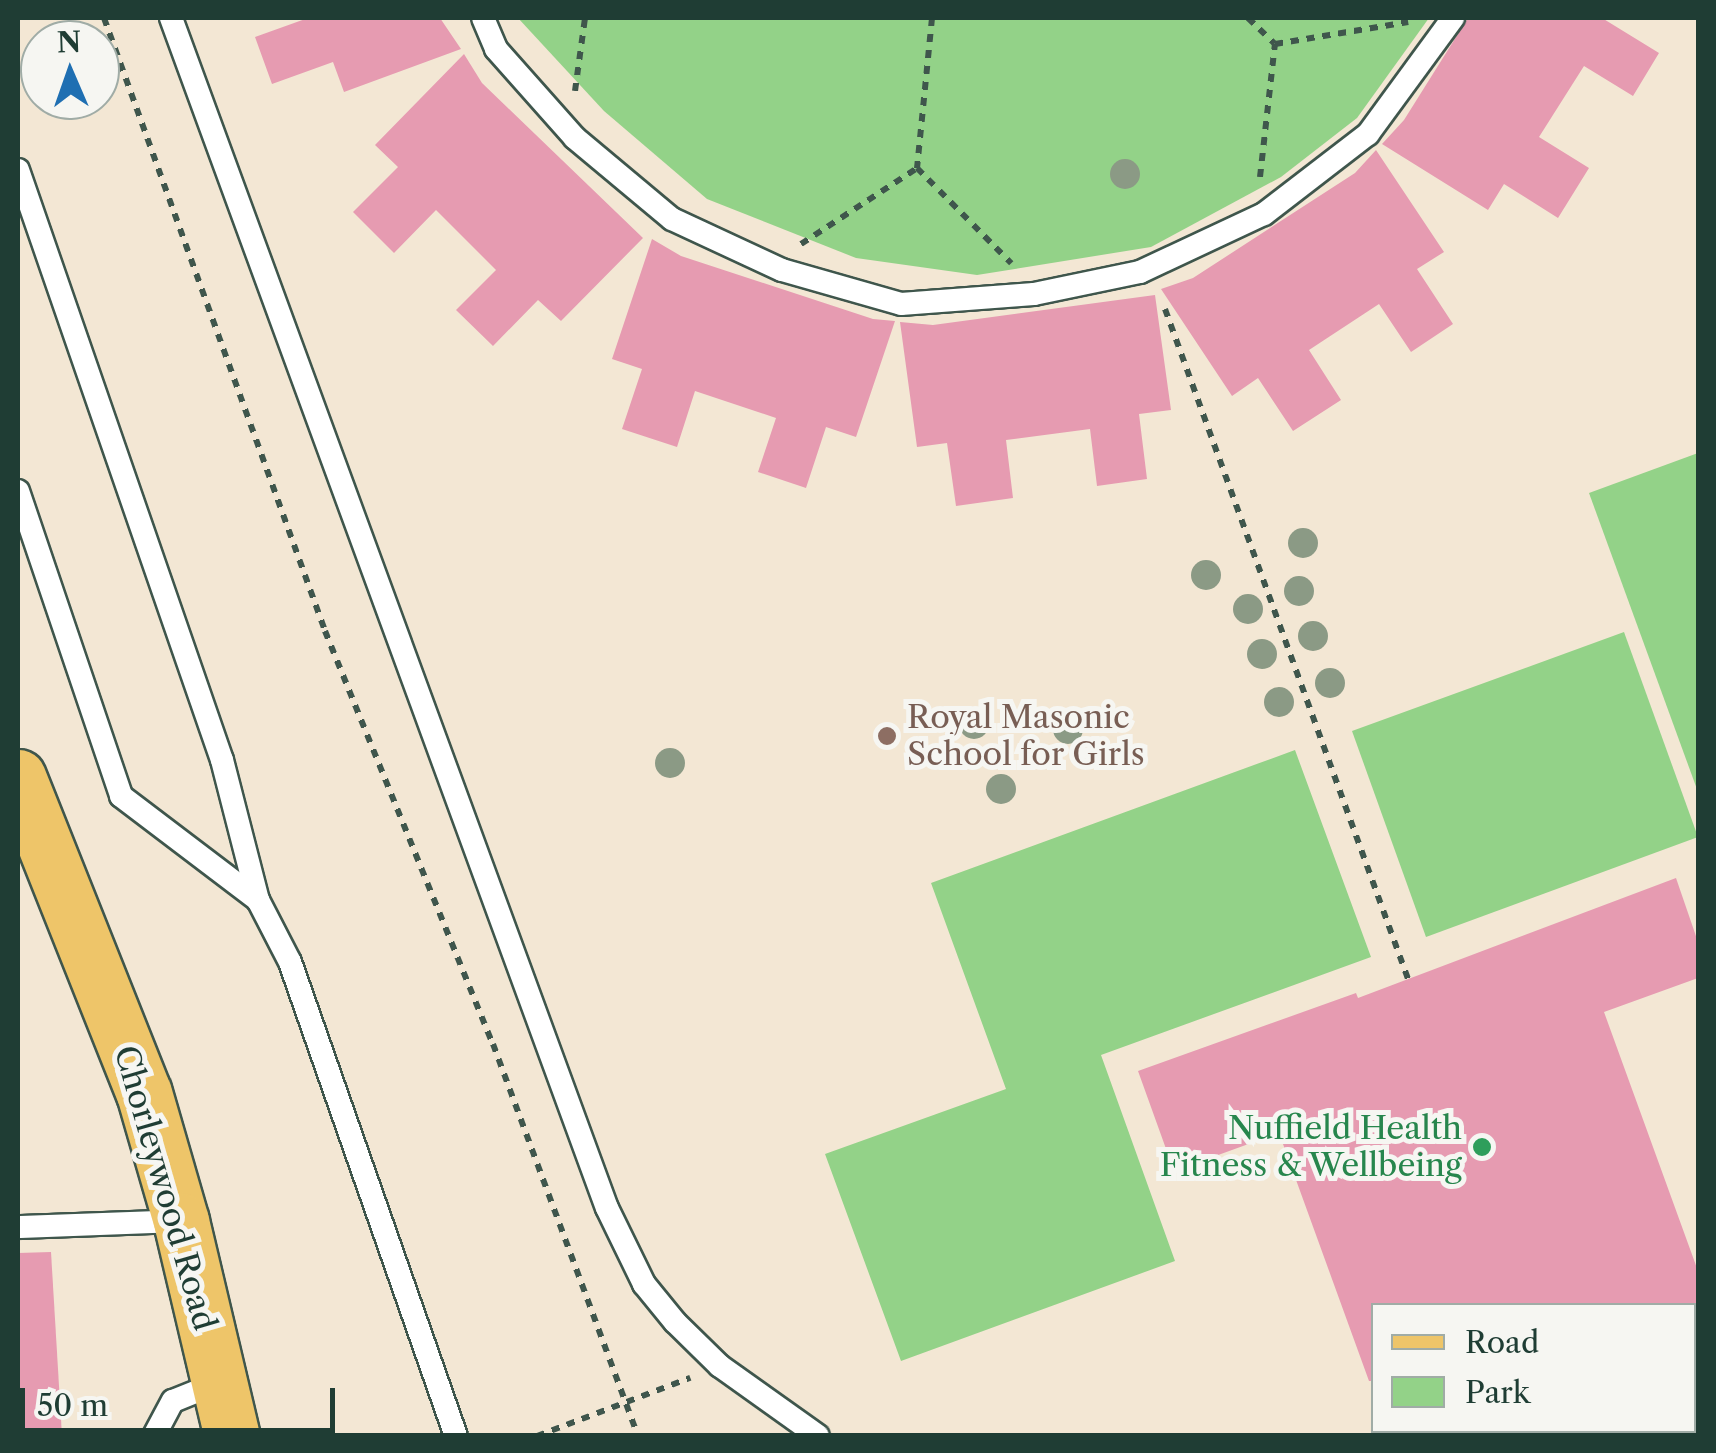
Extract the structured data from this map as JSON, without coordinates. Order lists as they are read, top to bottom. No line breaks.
{"streets":{"main road":["Chorleywood Road"]},"places":["Royal Masonic School for Girls","Nuffield Health Fitness & Wellbeing"],"legend":["Road","Park"],"scale_bar":"50 m","north":"top"}
